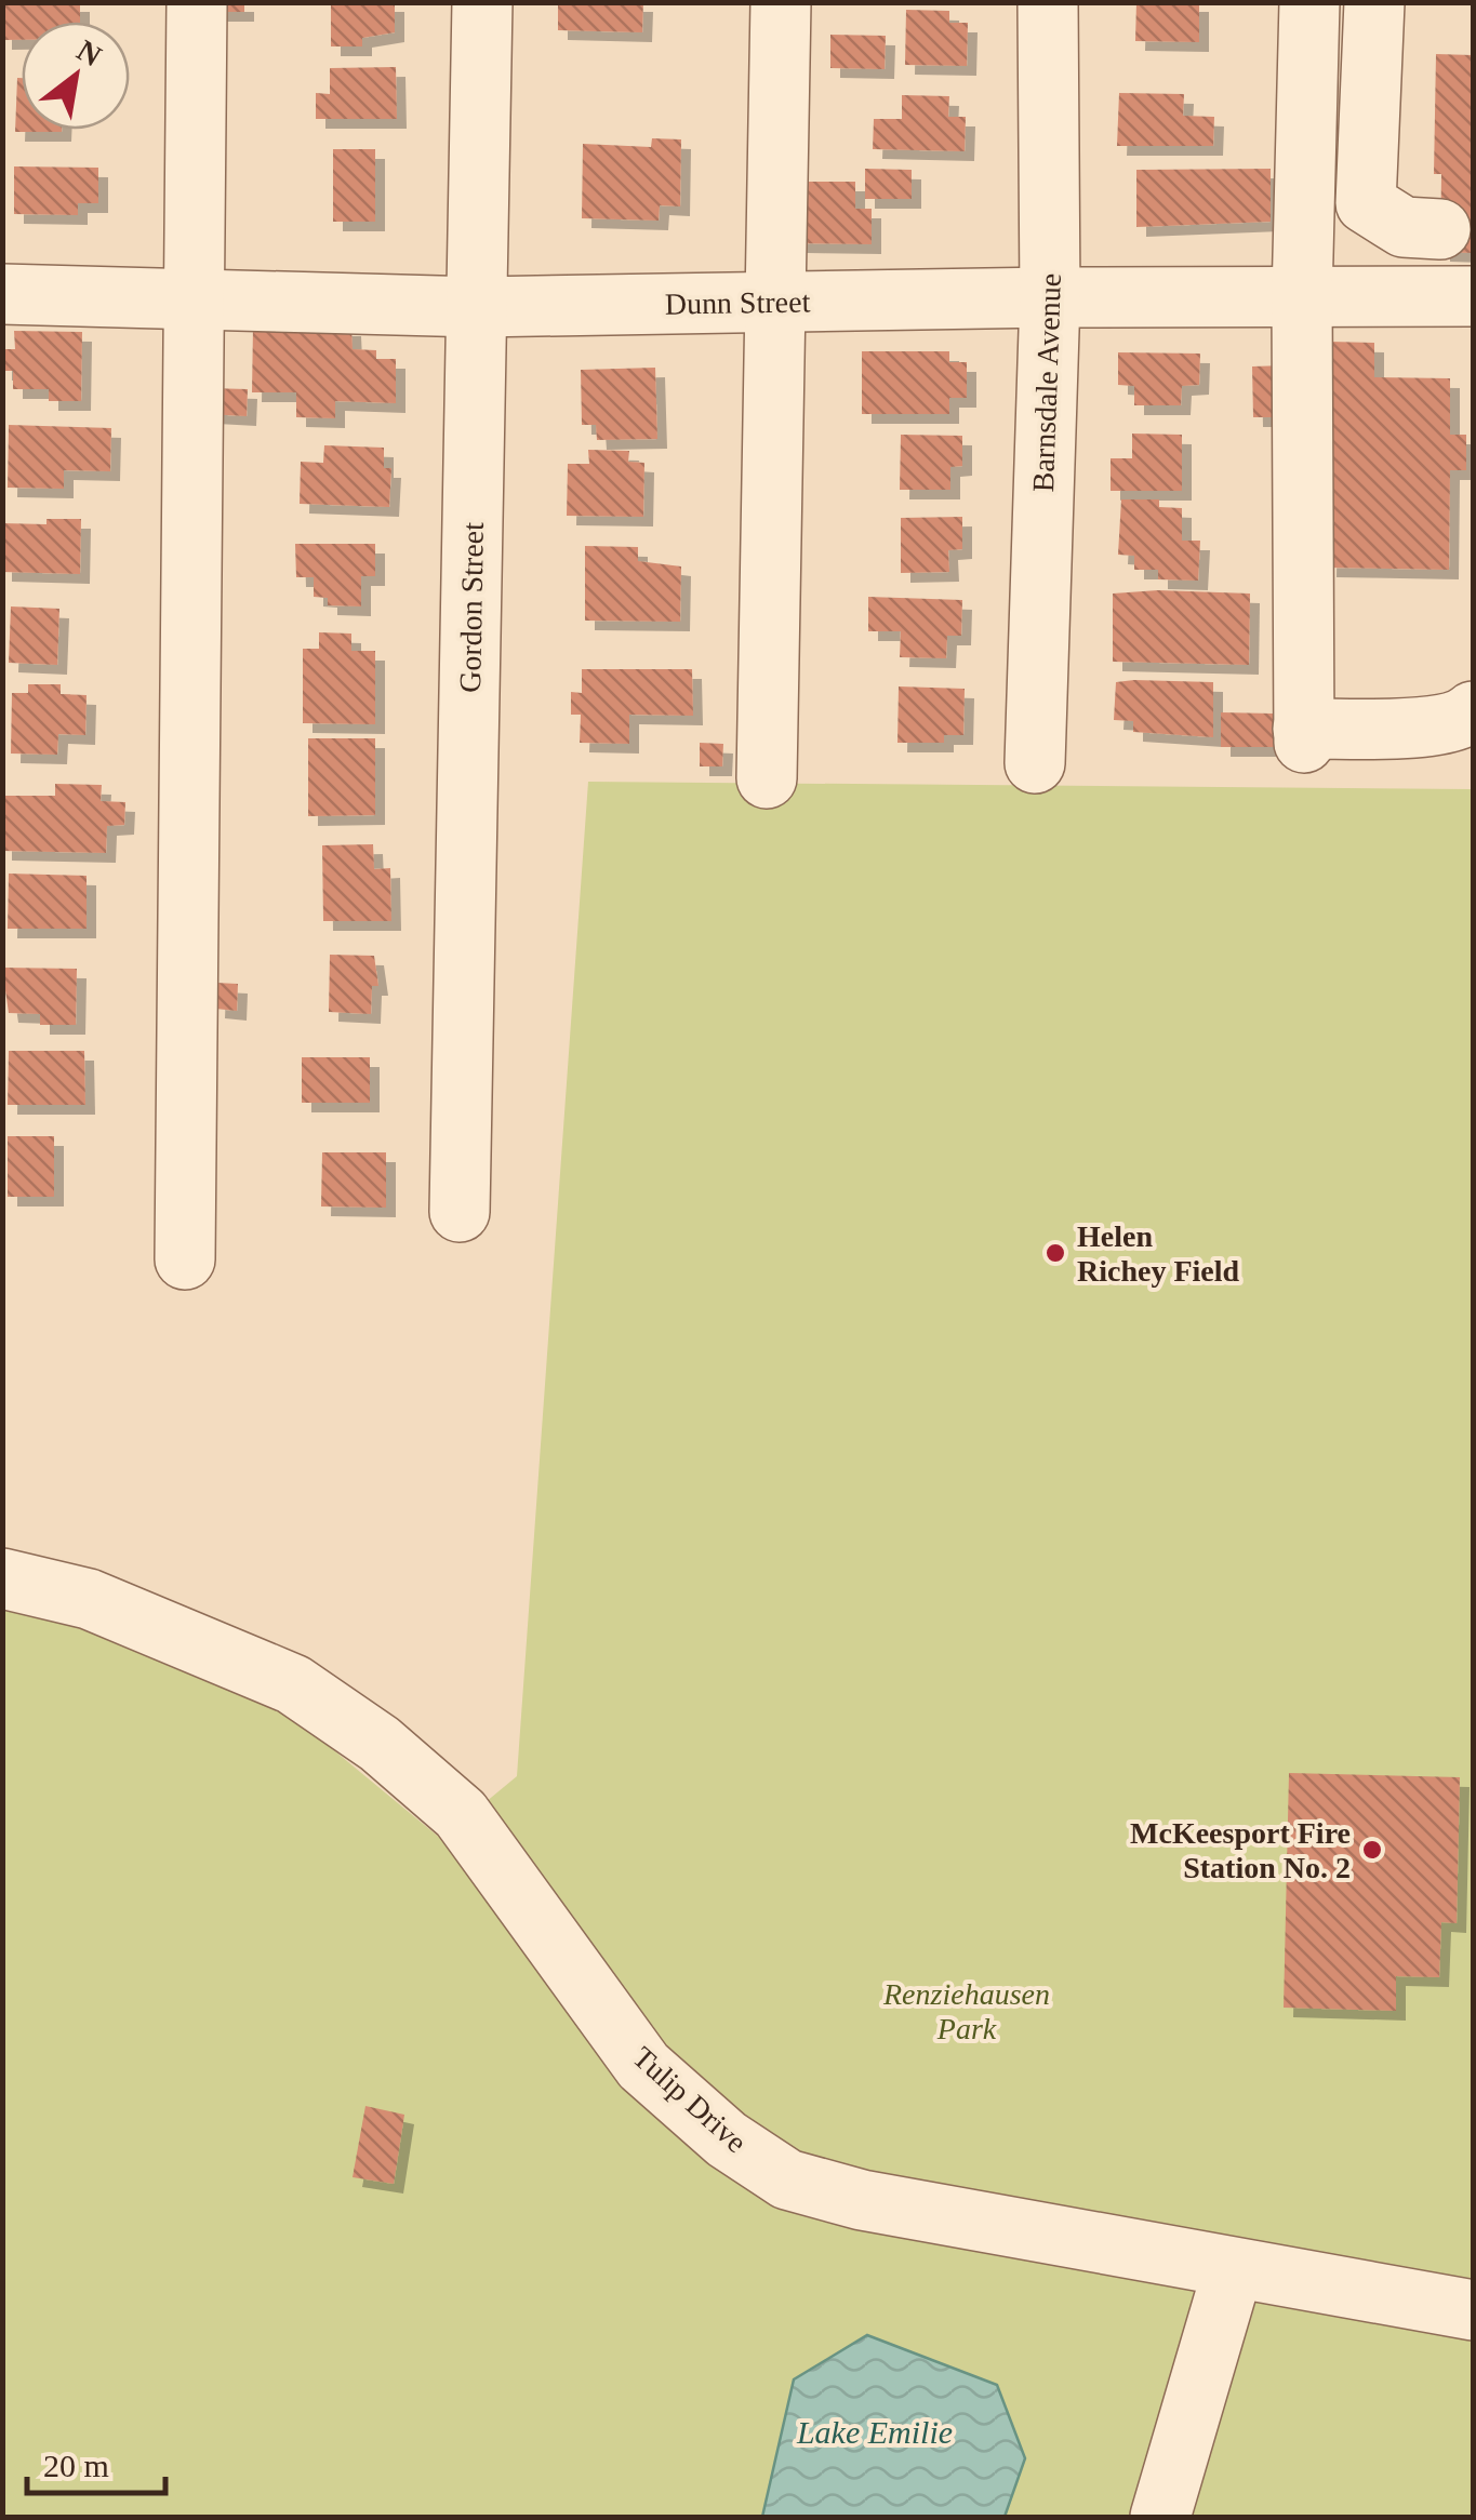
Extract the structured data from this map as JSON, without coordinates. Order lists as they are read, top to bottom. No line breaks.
{"streets":{"street":["Dunn Street","Barnsdale Avenue","Gordon Street","Tulip Drive"]},"crossings":[["Dunn Street","Barnsdale Avenue"],["Dunn Street","Gordon Street"]],"water":["Lake Emilie"],"parks":["Renziehausen Park"],"places":["Helen Richey Field","McKeesport Fire Station No. 2"],"scale_bar":"20 m","north":"top right"}
